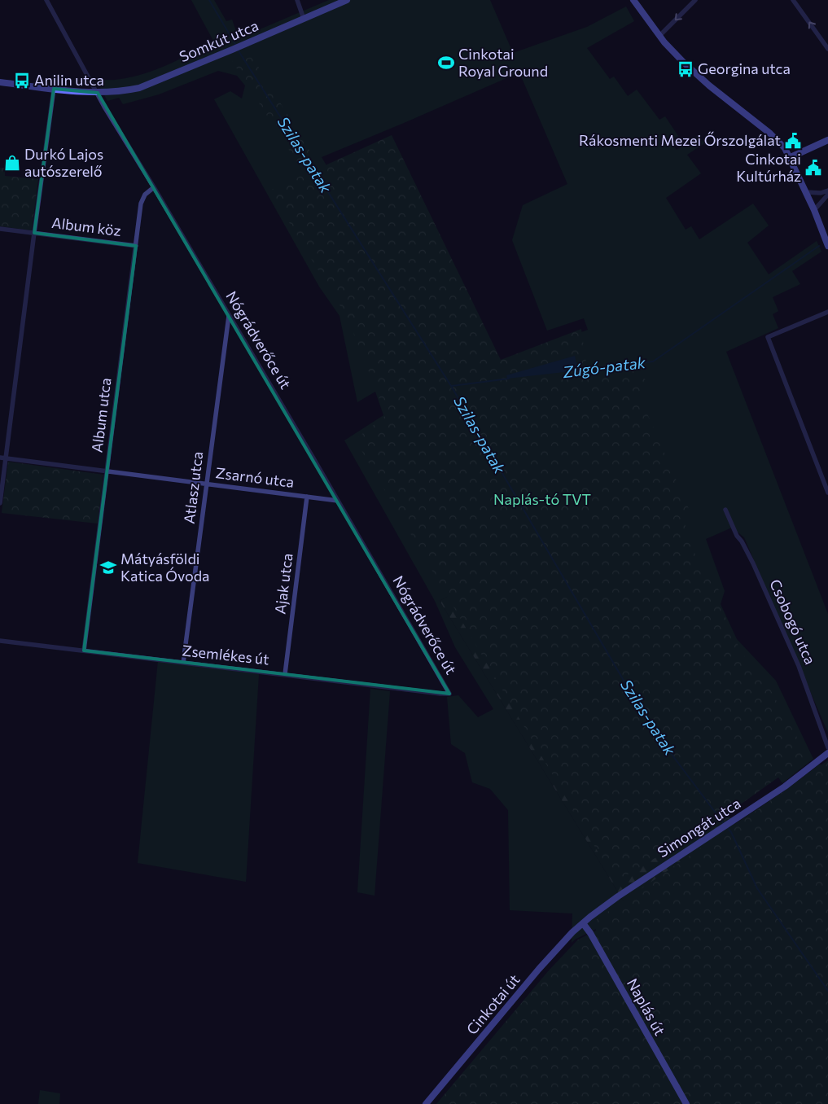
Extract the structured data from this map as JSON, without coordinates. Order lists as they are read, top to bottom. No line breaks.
{"streets":{"main road":["Somkút utca","Simongát utca","Cinkotai út","Naplás út"],"street":["Album köz","Nógrádverőce út","Album utca","Zsarnó utca","Atlasz utca","Ajak utca","Csobogó utca","Zsemlékes út"]},"crossings":[["Somkút utca","Nógrádverőce út"],["Album köz","Album utca"],["Nógrádverőce út","Album utca"],["Nógrádverőce út","Zsarnó utca"],["Nógrádverőce út","Atlasz utca"],["Nógrádverőce út","Zsemlékes út"],["Album utca","Zsarnó utca"],["Album utca","Zsemlékes út"],["Zsarnó utca","Atlasz utca"],["Zsarnó utca","Ajak utca"],["Atlasz utca","Zsemlékes út"],["Ajak utca","Zsemlékes út"],["Simongát utca","Cinkotai út"],["Simongát utca","Naplás út"],["Cinkotai út","Naplás út"]],"water":["Szilas-patak","Zúgó-patak"],"parks":["Naplás-tó TVT"],"places":{"sports":["Cinkotai Royal Ground"],"bus stop":["Georgina utca","Anilin utca"],"public building":["Rákosmenti Mezei Őrszolgálat","Cinkotai Kultúrház"],"shop":["Durkó Lajos autószerelő"],"school or university":["Mátyásföldi Katica Óvoda"]}}
